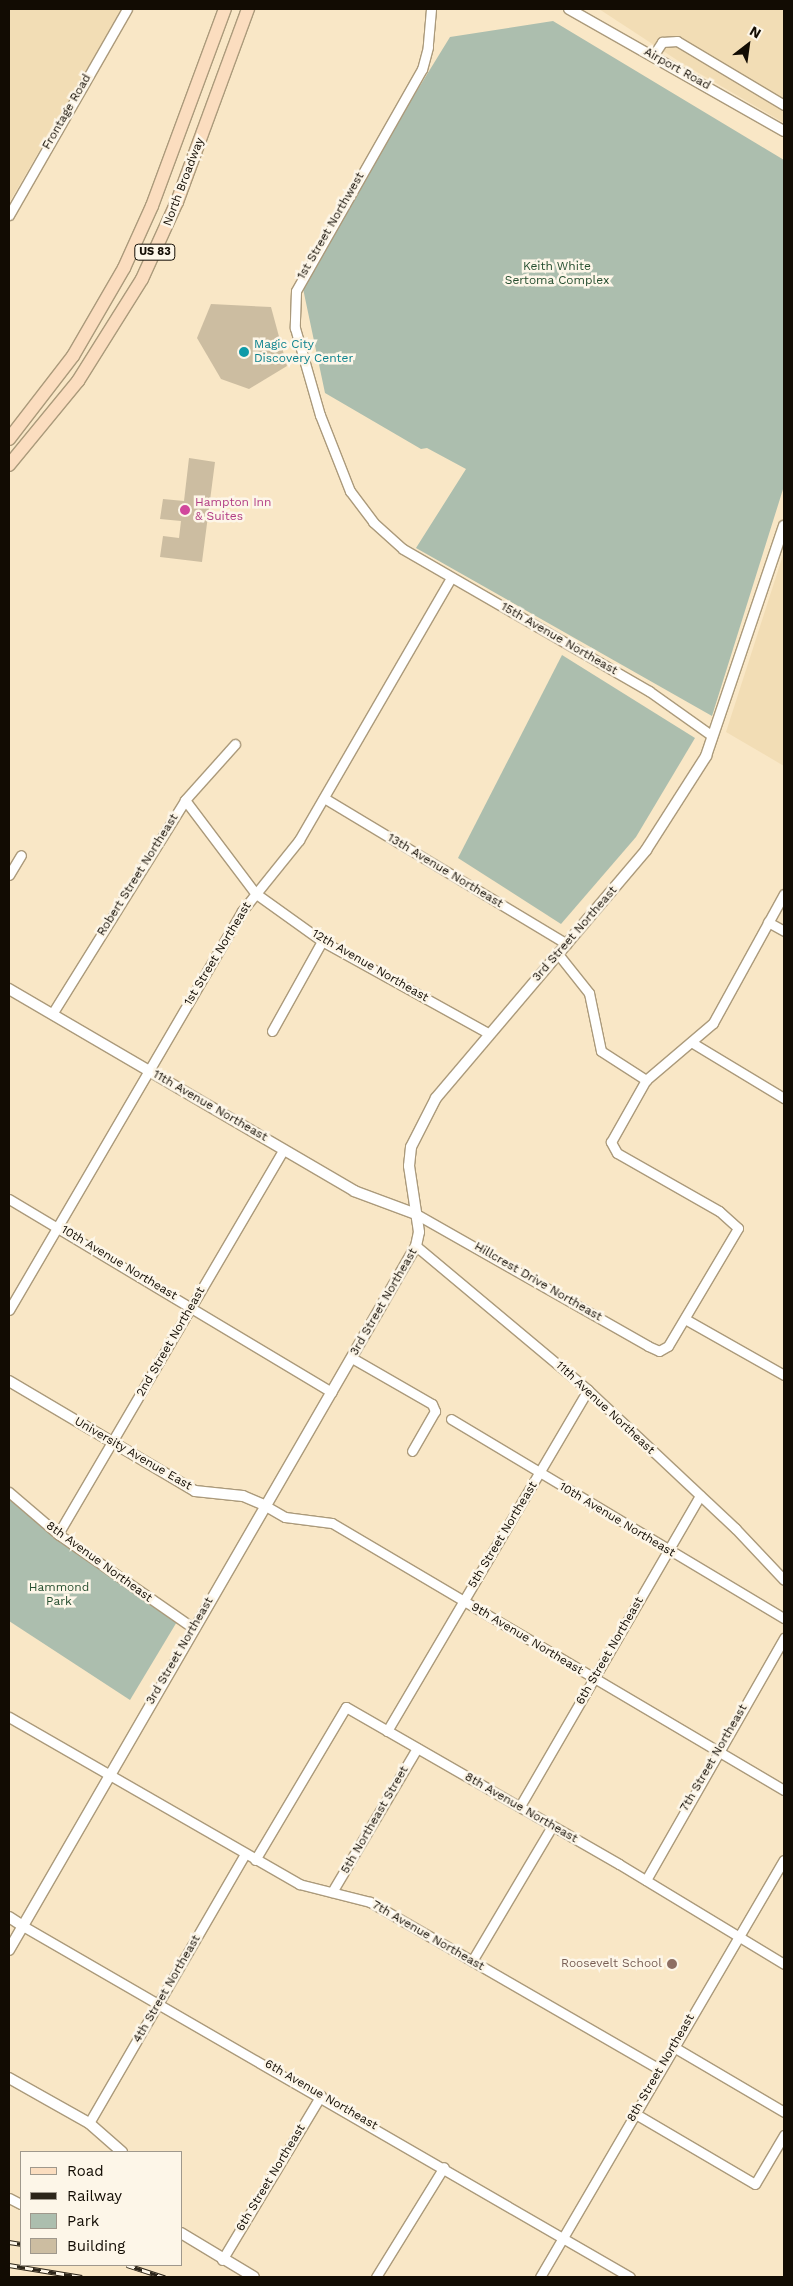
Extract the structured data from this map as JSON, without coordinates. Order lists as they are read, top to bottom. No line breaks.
{"streets":{"main road":["North Broadway","US 83"],"street":["Airport Road","Frontage Road","1st Street Northwest","15th Avenue Northeast","13th Avenue Northeast","Robert Street Northeast","3rd Street Northeast","1st Street Northeast","12th Avenue Northeast","11th Avenue Northeast","10th Avenue Northeast","Hillcrest Drive Northeast","2nd Street Northeast","University Avenue East","5th Street Northeast","8th Avenue Northeast","9th Avenue Northeast","6th Street Northeast","7th Street Northeast","5th Northeast Street","7th Avenue Northeast","4th Street Northeast","8th Street Northeast","6th Avenue Northeast"]},"crossings":[["1st Street Northwest","15th Avenue Northeast"],["15th Avenue Northeast","3rd Street Northeast"],["15th Avenue Northeast","1st Street Northeast"],["13th Avenue Northeast","3rd Street Northeast"],["13th Avenue Northeast","1st Street Northeast"],["Robert Street Northeast","12th Avenue Northeast"],["Robert Street Northeast","11th Avenue Northeast"],["3rd Street Northeast","12th Avenue Northeast"],["3rd Street Northeast","11th Avenue Northeast"],["3rd Street Northeast","10th Avenue Northeast"],["3rd Street Northeast","Hillcrest Drive Northeast"],["3rd Street Northeast","University Avenue East"],["3rd Street Northeast","8th Avenue Northeast"],["3rd Street Northeast","9th Avenue Northeast"],["3rd Street Northeast","7th Avenue Northeast"],["3rd Street Northeast","6th Avenue Northeast"],["1st Street Northeast","12th Avenue Northeast"],["1st Street Northeast","11th Avenue Northeast"],["1st Street Northeast","10th Avenue Northeast"],["11th Avenue Northeast","Hillcrest Drive Northeast"],["11th Avenue Northeast","2nd Street Northeast"],["11th Avenue Northeast","5th Street Northeast"],["11th Avenue Northeast","6th Street Northeast"],["10th Avenue Northeast","2nd Street Northeast"],["10th Avenue Northeast","5th Street Northeast"],["10th Avenue Northeast","6th Street Northeast"],["2nd Street Northeast","University Avenue East"],["2nd Street Northeast","8th Avenue Northeast"],["University Avenue East","9th Avenue Northeast"],["5th Street Northeast","8th Avenue Northeast"],["5th Street Northeast","9th Avenue Northeast"],["8th Avenue Northeast","6th Street Northeast"],["8th Avenue Northeast","7th Street Northeast"],["8th Avenue Northeast","5th Northeast Street"],["8th Avenue Northeast","7th Avenue Northeast"],["8th Avenue Northeast","8th Street Northeast"],["9th Avenue Northeast","6th Street Northeast"],["9th Avenue Northeast","7th Street Northeast"],["6th Street Northeast","6th Avenue Northeast"],["5th Northeast Street","7th Avenue Northeast"],["7th Avenue Northeast","4th Street Northeast"],["7th Avenue Northeast","8th Street Northeast"],["4th Street Northeast","6th Avenue Northeast"],["8th Street Northeast","6th Avenue Northeast"]],"parks":["Keith White Sertoma Complex","Hammond Park"],"places":["Magic City Discovery Center","Hampton Inn & Suites","Roosevelt School"],"legend":["Road","Railway","Park","Building"],"north":"top right"}
